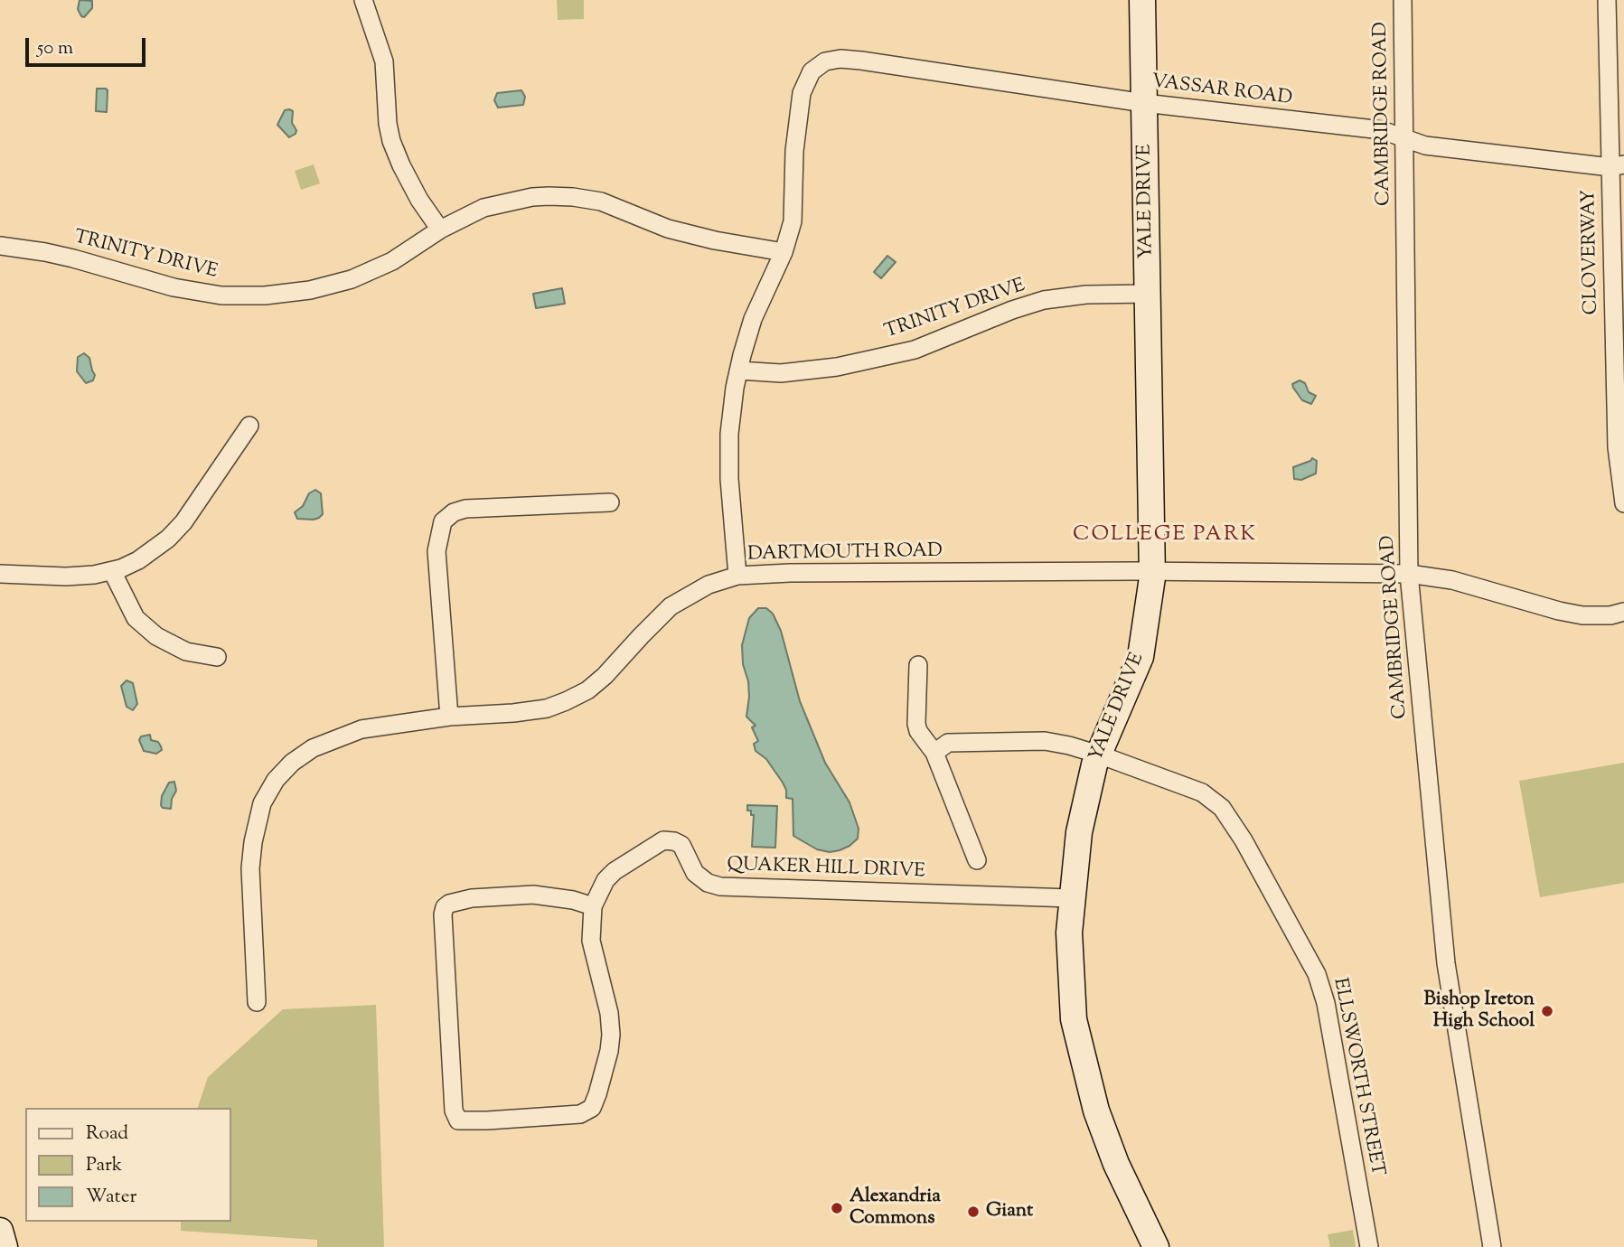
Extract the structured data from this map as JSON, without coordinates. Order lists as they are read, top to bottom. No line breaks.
{"streets":{"street":["VASSAR ROAD","CAMBRIDGE ROAD","YALE DRIVE","CLOVERWAY","TRINITY DRIVE","DARTMOUTH ROAD","QUAKER HILL DRIVE","ELLSWORTH STREET"]},"crossings":[["VASSAR ROAD","CAMBRIDGE ROAD"],["VASSAR ROAD","YALE DRIVE"],["VASSAR ROAD","CLOVERWAY"],["VASSAR ROAD","TRINITY DRIVE"],["CAMBRIDGE ROAD","DARTMOUTH ROAD"],["YALE DRIVE","TRINITY DRIVE"],["YALE DRIVE","DARTMOUTH ROAD"],["YALE DRIVE","QUAKER HILL DRIVE"],["YALE DRIVE","ELLSWORTH STREET"]],"districts":["COLLEGE PARK"],"places":["Bishop Ireton High School","Alexandria Commons","Giant"],"legend":["Road","Park","Water"],"scale_bar":"50 m"}
